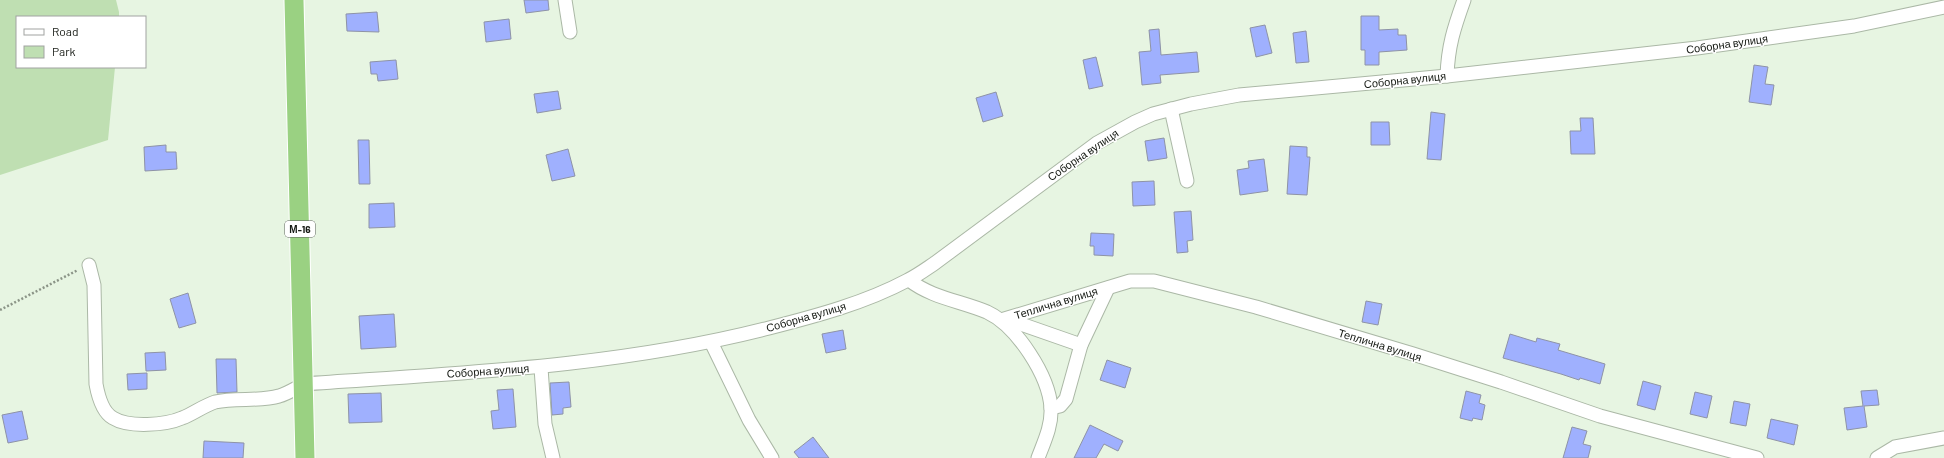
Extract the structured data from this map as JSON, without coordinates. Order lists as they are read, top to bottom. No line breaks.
{"streets":{"highway":["М-16"],"street":["Соборна вулиця","Теплична вулиця"]},"crossings":[["Соборна вулиця","М-16"]],"legend":["Road","Park"]}
